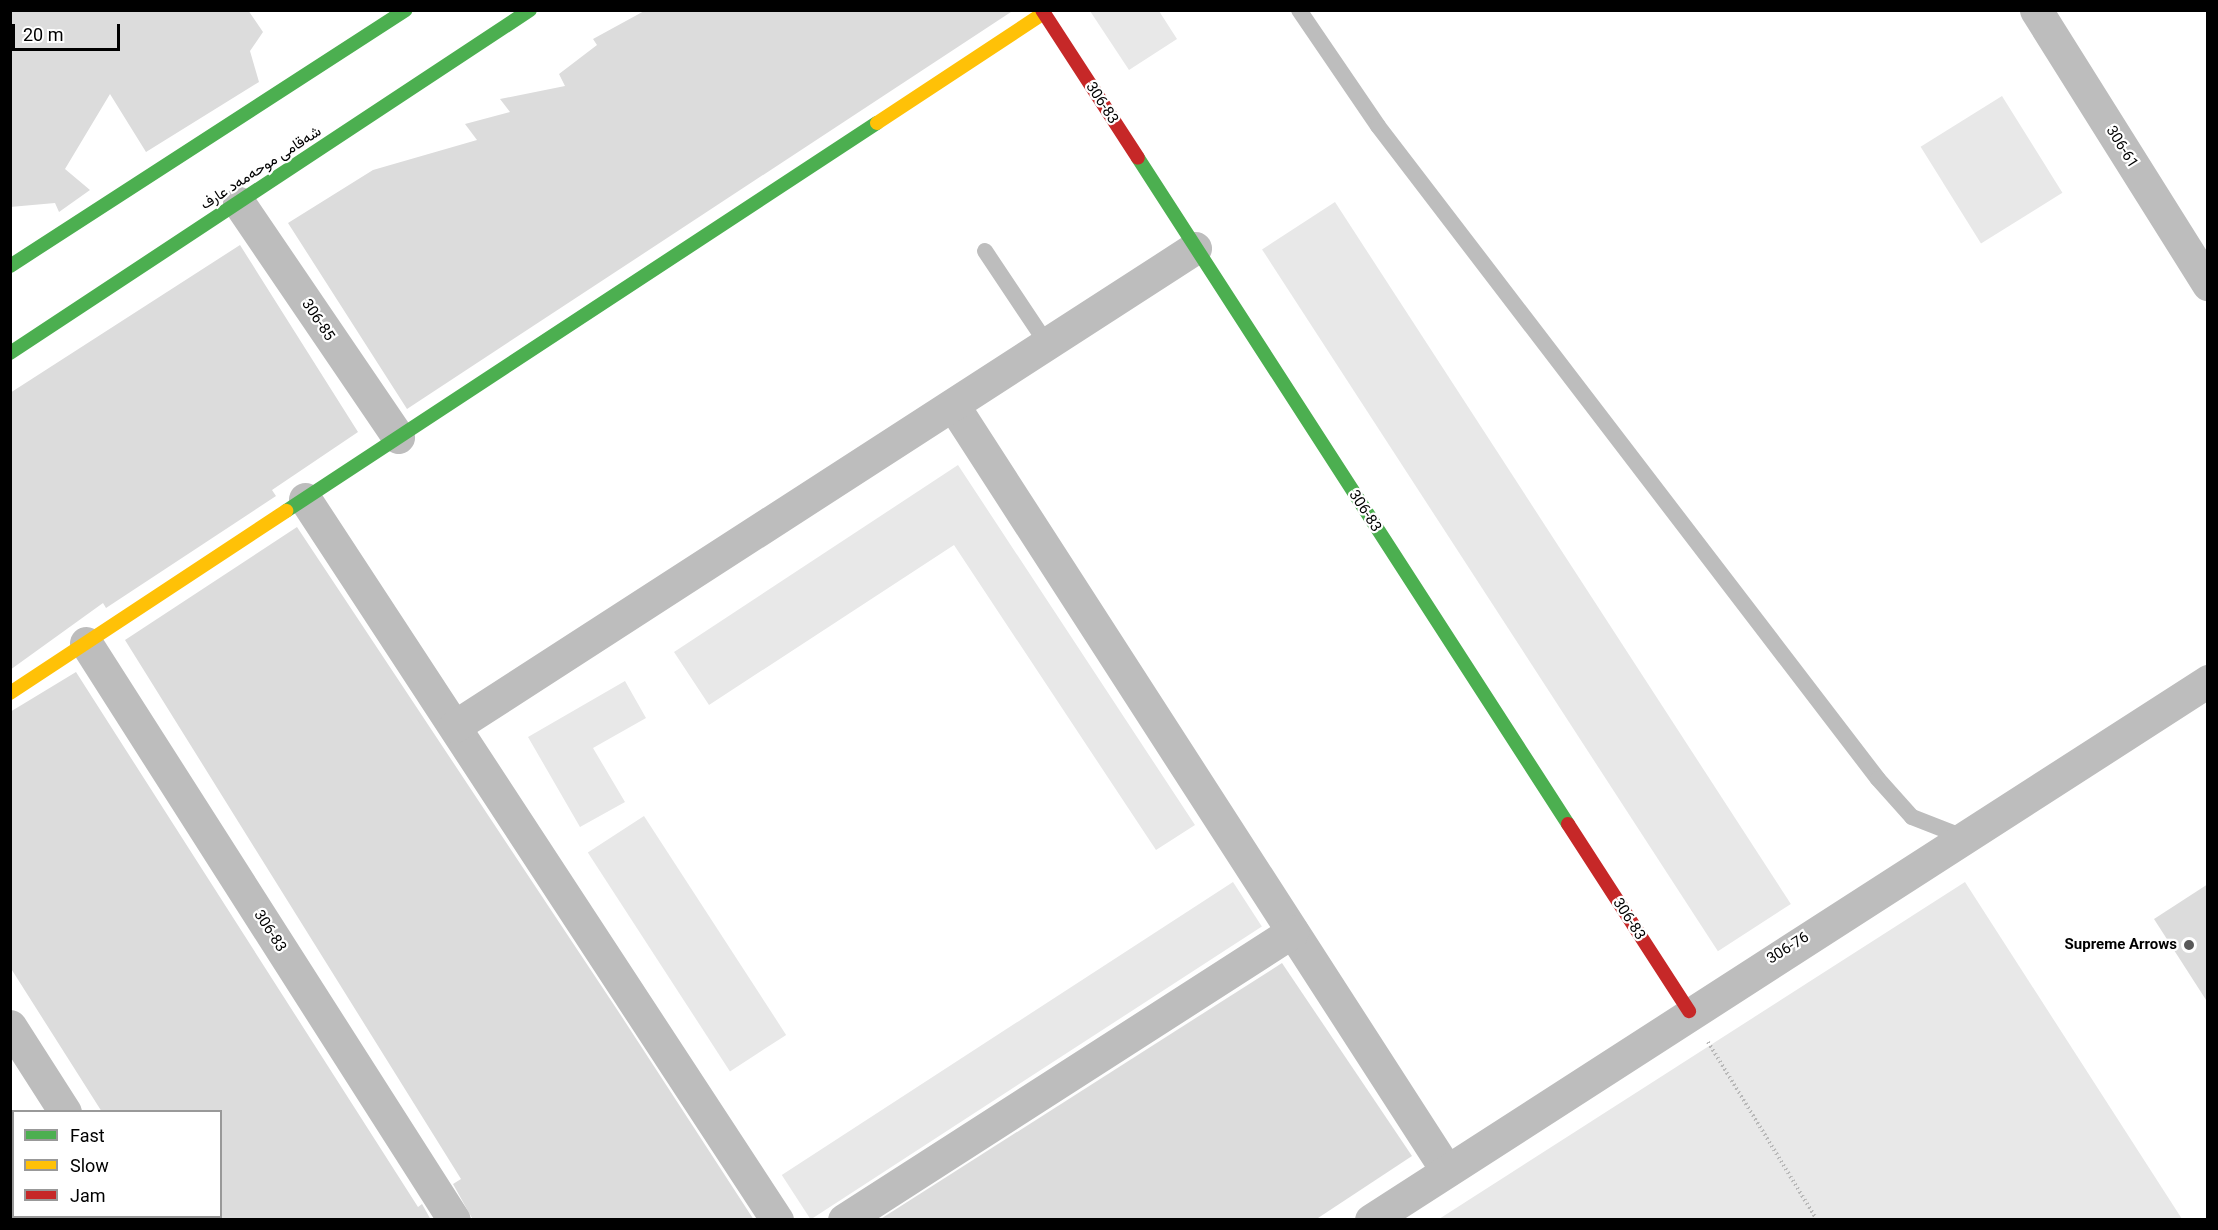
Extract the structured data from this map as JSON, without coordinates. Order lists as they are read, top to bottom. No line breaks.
{"streets":{"street":["306-83","306-61","شەقامی موحەمەد عارف","306-85","306-76"]},"crossings":[["306-83","306-76"],["شەقامی موحەمەد عارف","306-85"]],"places":["Supreme Arrows"],"legend":["Fast","Slow","Jam"],"scale_bar":"20 m"}
